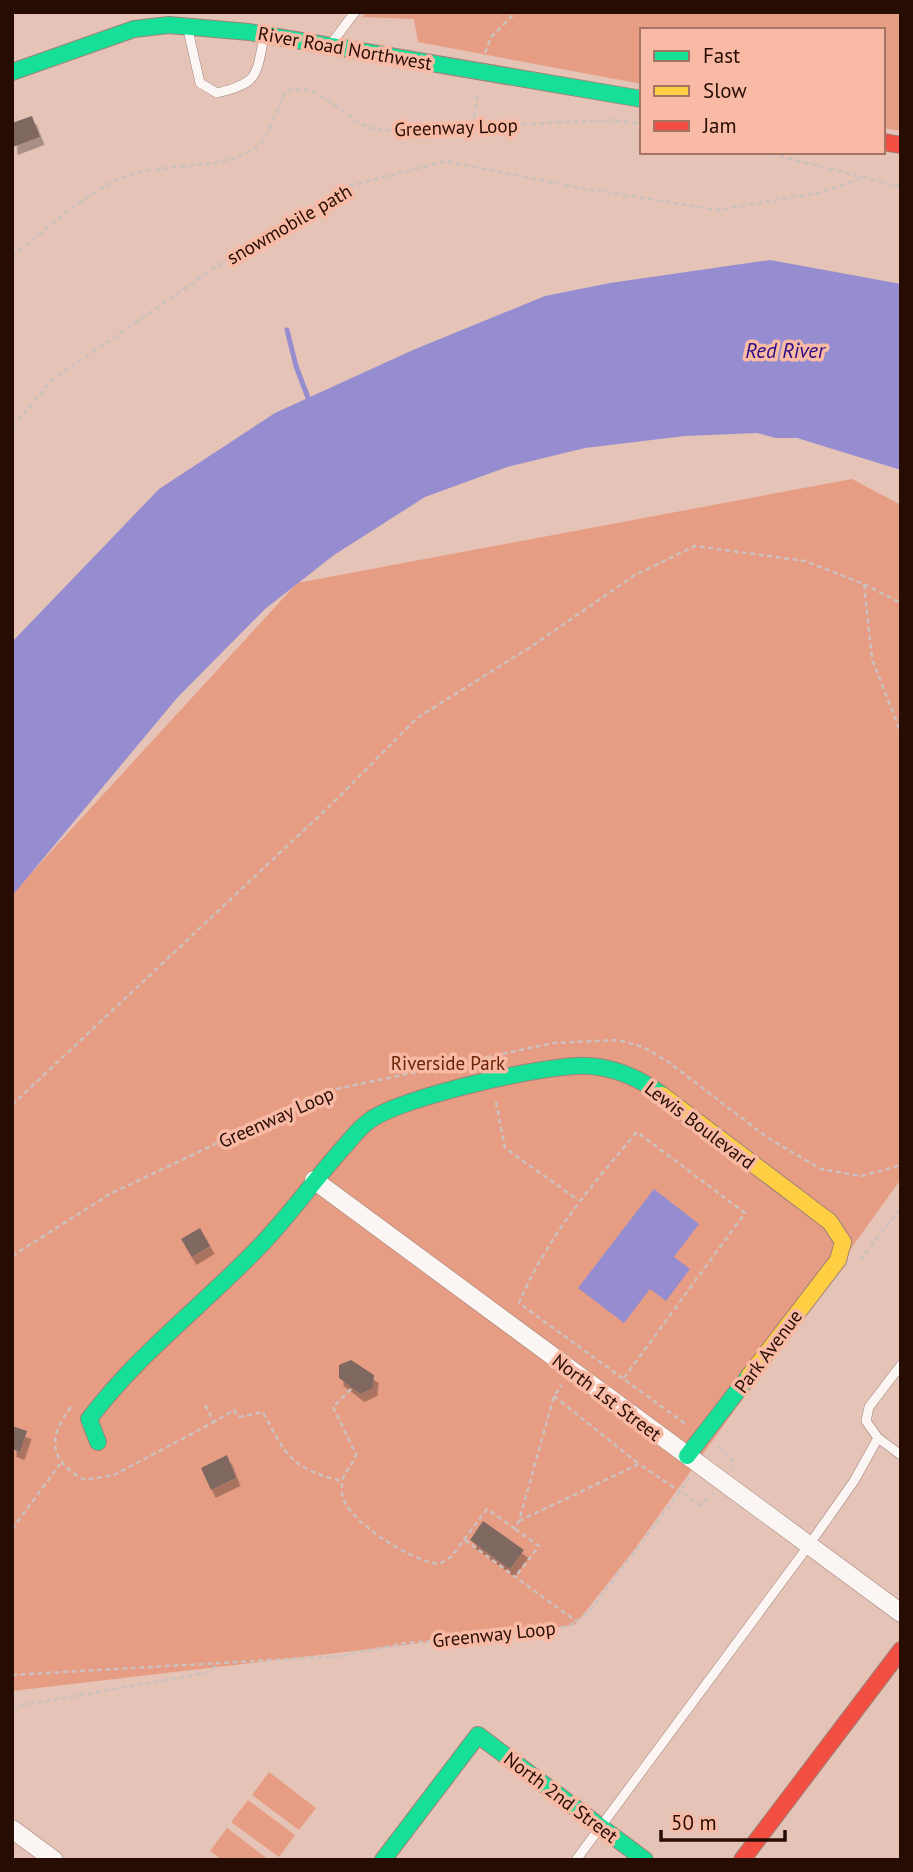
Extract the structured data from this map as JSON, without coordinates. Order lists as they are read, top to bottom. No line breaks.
{"streets":{"street":["River Road Northwest","Lewis Boulevard","Park Avenue","North 1st Street","North 2nd Street"],"path":["Greenway Loop","snowmobile path"]},"crossings":[["Greenway Loop","Park Avenue"],["Greenway Loop","North 1st Street"],["Lewis Boulevard","Park Avenue"],["Lewis Boulevard","North 1st Street"],["Park Avenue","North 1st Street"]],"water":["Red River"],"parks":["Riverside Park"],"legend":["Fast","Slow","Jam"],"scale_bar":"50 m"}
